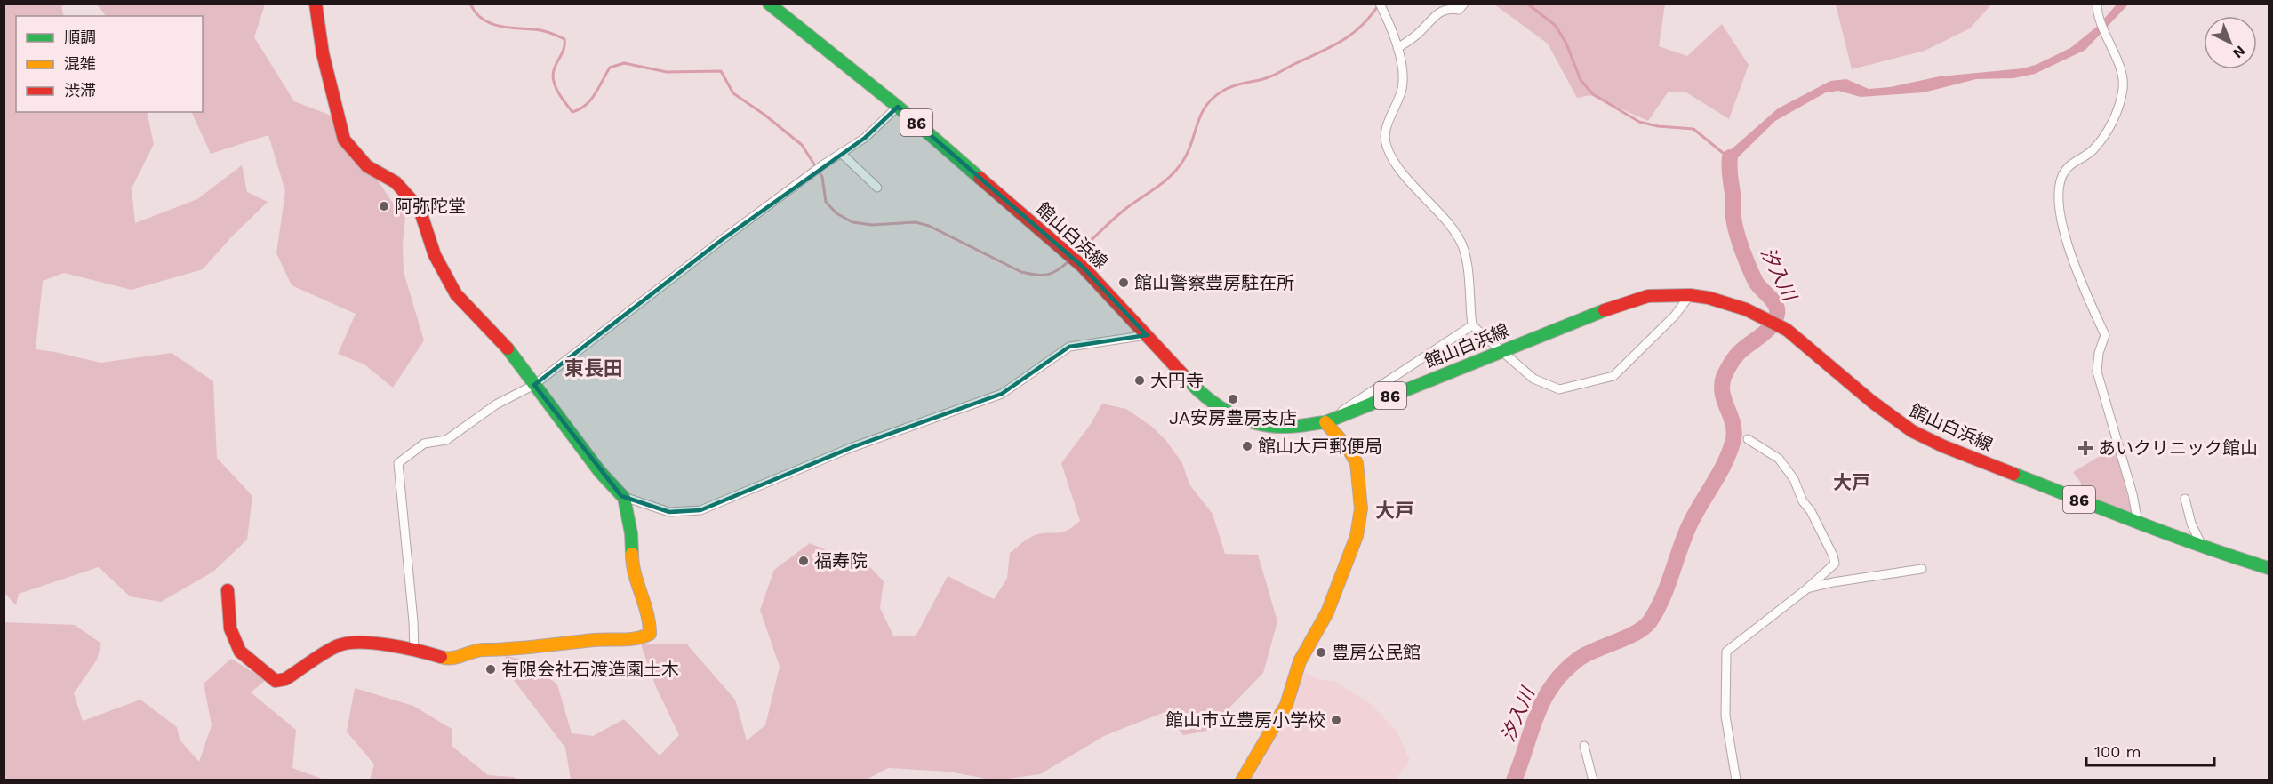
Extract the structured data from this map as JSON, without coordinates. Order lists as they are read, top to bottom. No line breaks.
{"streets":{"main road":["86","館山白浜線"]},"districts":["東長田","大戸","大戸"],"water":["汐入川"],"places":{"other":["阿弥陀堂","館山警察豊房駐在所","大円寺","JA安房豊房支店","館山大戸郵便局","福寿院","豊房公民館","有限会社石渡造園土木","館山市立豊房小学校"],"health":["あいクリニック館山"]},"legend":["順調","混雑","渋滞"],"scale_bar":"100 m","north":"bottom right"}
